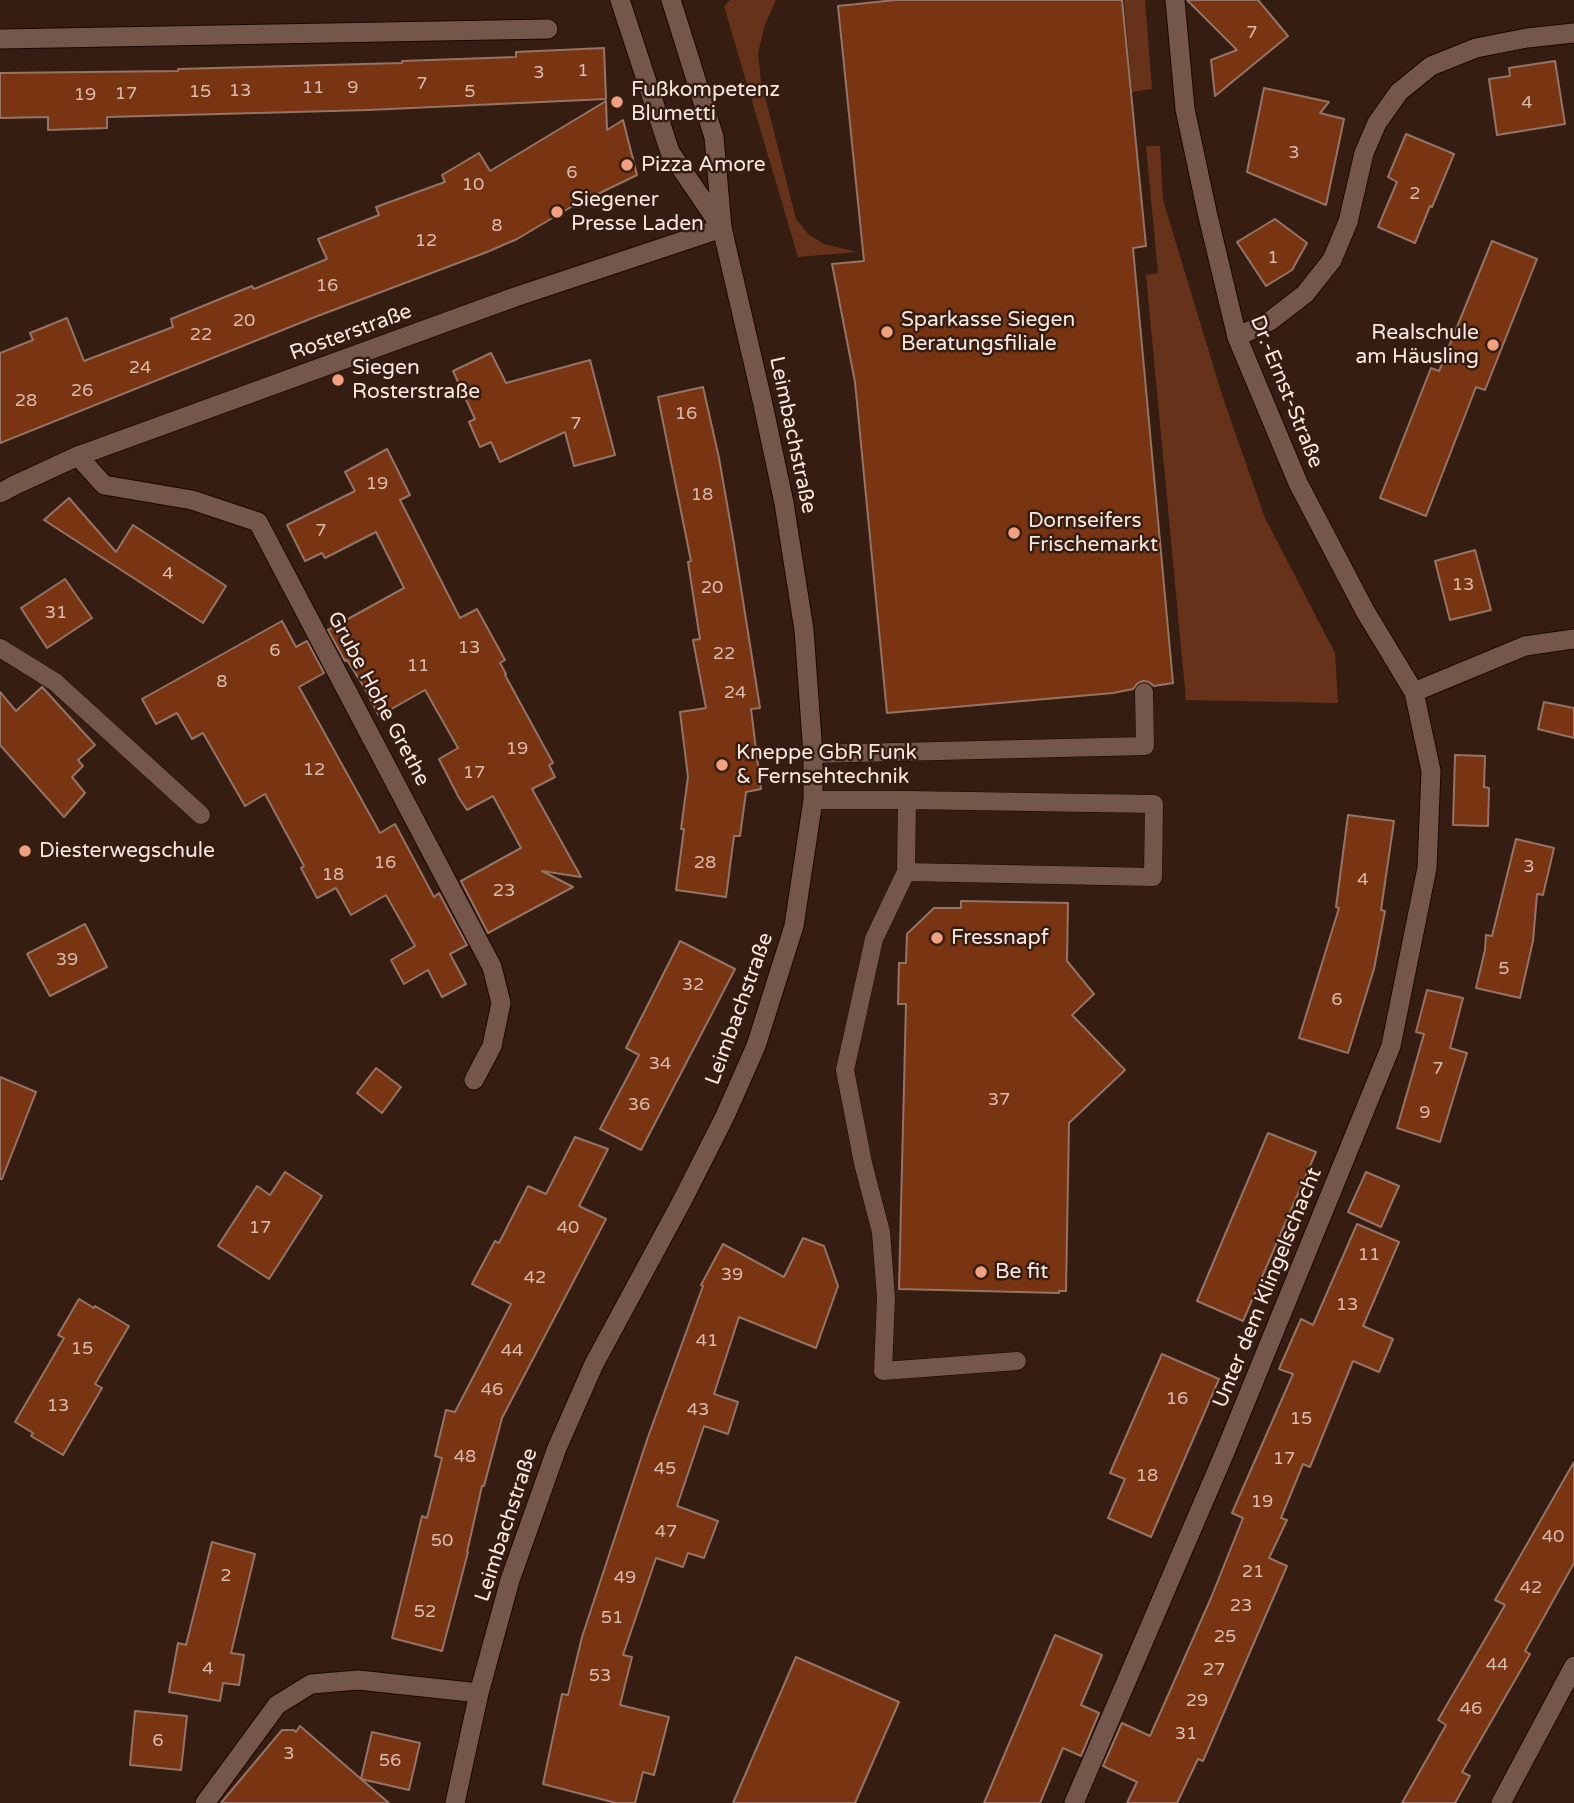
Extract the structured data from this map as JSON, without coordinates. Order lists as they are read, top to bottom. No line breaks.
{"streets":{"street":["Rosterstraße","Dr.-Ernst-Straße","Leimbachstraße","Grube Hohe Grethe","Unter dem Klingelschacht"]},"crossings":[["Rosterstraße","Leimbachstraße"],["Rosterstraße","Grube Hohe Grethe"],["Dr.-Ernst-Straße","Unter dem Klingelschacht"]],"places":["Fußkompetenz Blumetti","Pizza Amore","Siegener Presse Laden","Sparkasse Siegen Beratungsfiliale","Realschule am Häusling","Siegen Rosterstraße","Dornseifers Frischemarkt","Kneppe GbR Funk & Fernsehtechnik","Diesterwegschule","Fressnapf","Be fit"],"house_numbers":["7","1","3","7","11","9","13","15","5","17","19","4","3","6","10","2","8","12","1","16","20","22","24","26","28","16","7","19","18","7","4","13","20","31","13","6","22","11","8","24","19","12","17","16","28","3","18","4","23","39","5","32","6","34","7","37","36","9","17","40","11","39","42","13","41","15","44","46","16","13","43","15","48","17","45","18","19","47","40","50","21","2","49","42","23","52","51","25","44","4","27","53","29","46","31","6","3","56"]}
